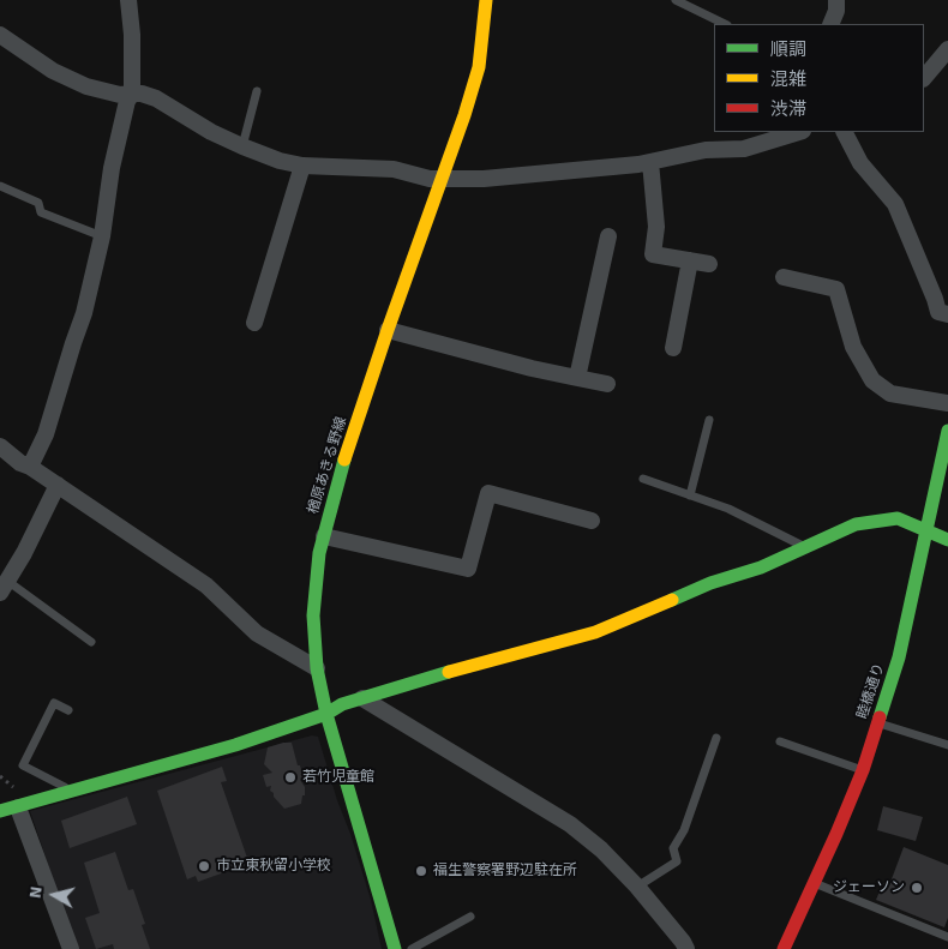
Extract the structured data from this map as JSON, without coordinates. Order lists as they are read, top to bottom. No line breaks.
{"streets":{"main road":["楢原あきる野線","睦橋通り"]},"places":["若竹児童館","市立東秋留小学校","福生警察署野辺駐在所","ジェーソン"],"legend":["順調","混雑","渋滞"],"north":"left"}
